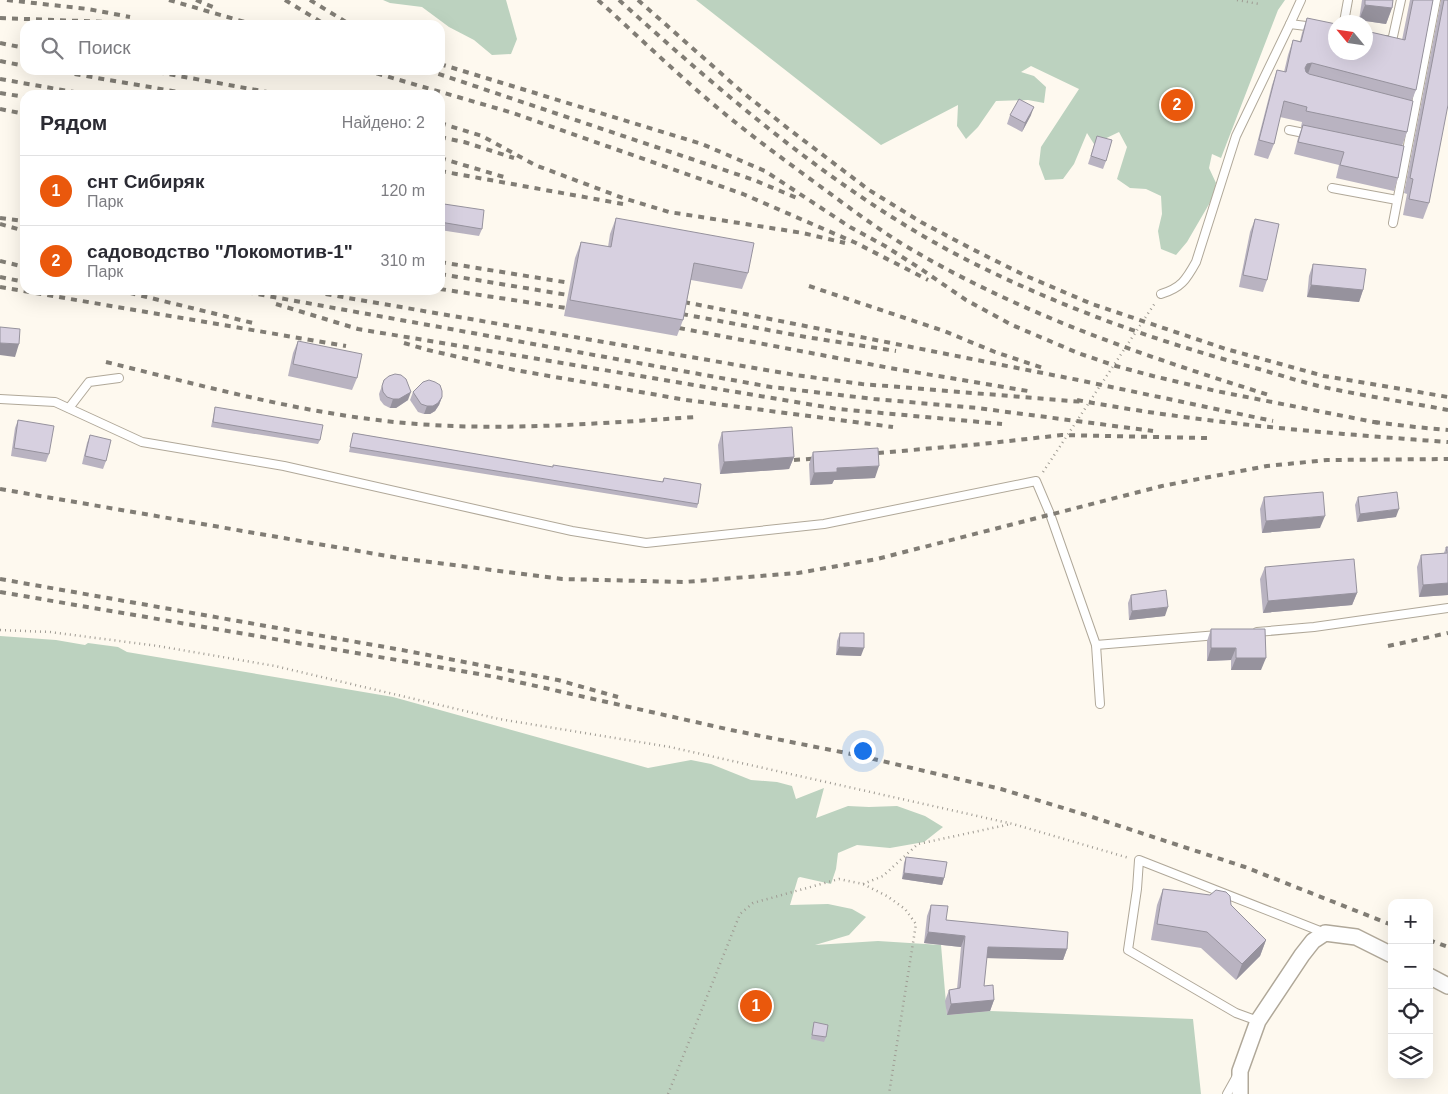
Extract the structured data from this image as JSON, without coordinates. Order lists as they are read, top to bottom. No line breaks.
{"north":"top left","page":{"search":"Поиск","pins":["2","1"],"heading":["Рядом","Найдено: 2"],"list":[{"mark":"1","name":"снт Сибиряк","note":"Парк","value":"120 m"},{"mark":"2","name":"садоводство \"Локомотив-1\"","note":"Парк","value":"310 m"}],"map_buttons":["+","−"]}}
